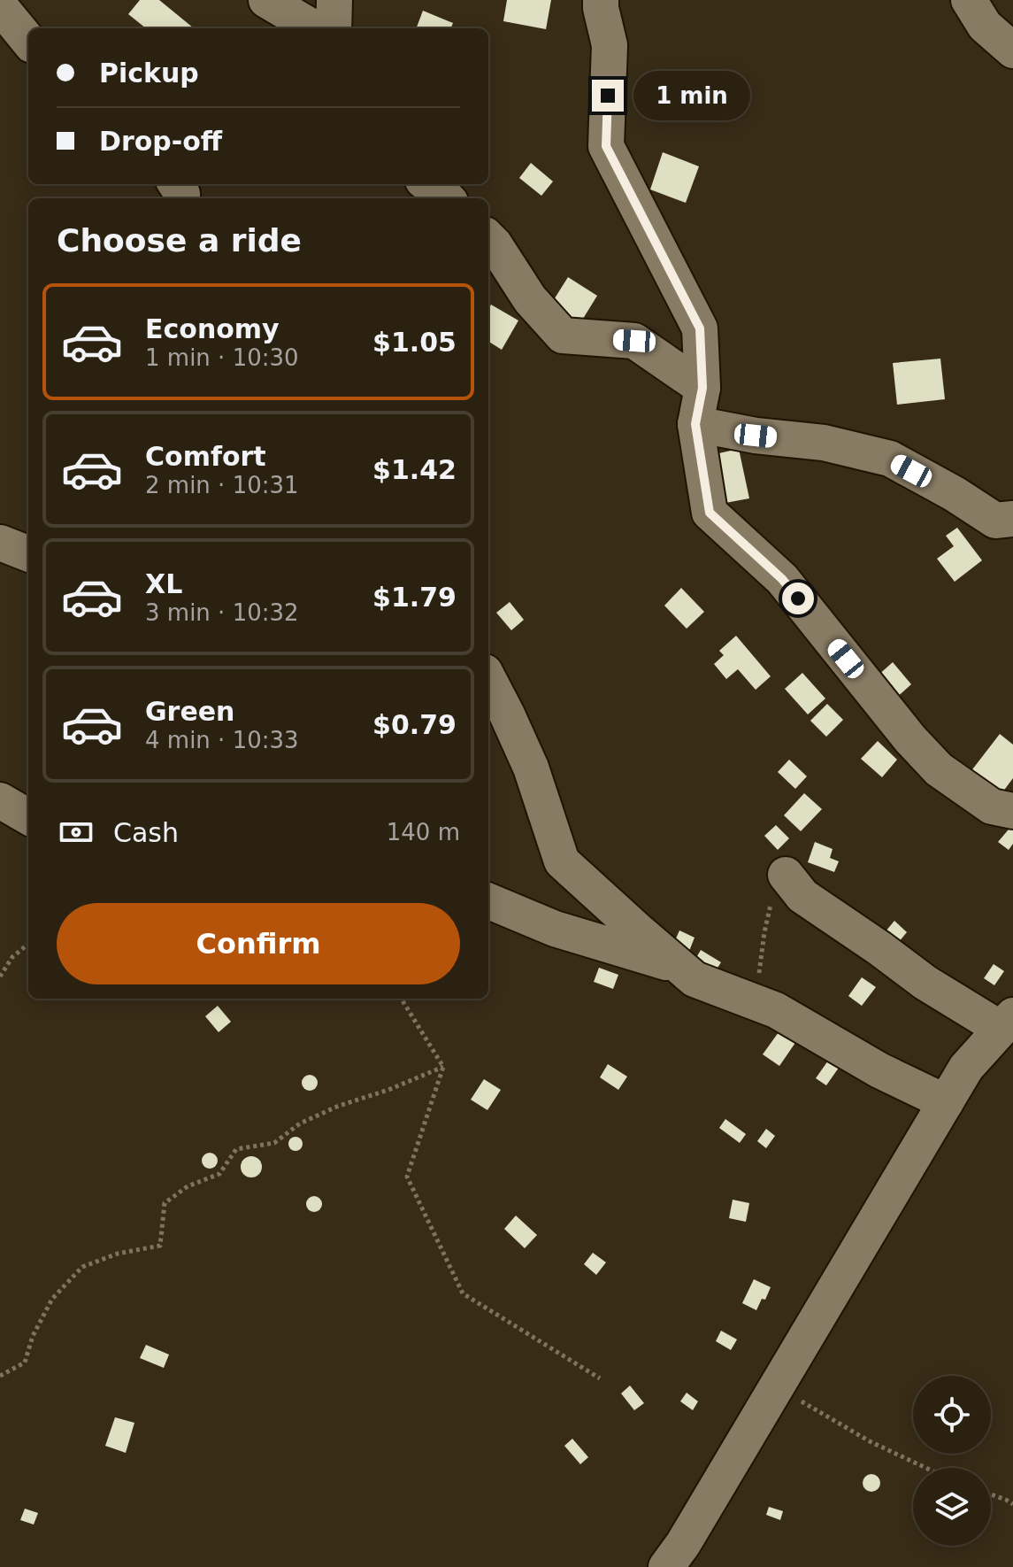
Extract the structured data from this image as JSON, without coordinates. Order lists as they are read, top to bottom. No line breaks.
{"page":{"banner":["Pickup","Drop-off"],"bubble":"1 min","heading":"Choose a ride","list":[{"name":"Economy","note":"1 min · 10:30","value":"$1.05"},{"name":"Comfort","note":"2 min · 10:31","value":"$1.42"},{"name":"XL","note":"3 min · 10:32","value":"$1.79"},{"name":"Green","note":"4 min · 10:33","value":"$0.79"}],"pay":["Cash","140 m"],"buttons":"Confirm"}}
